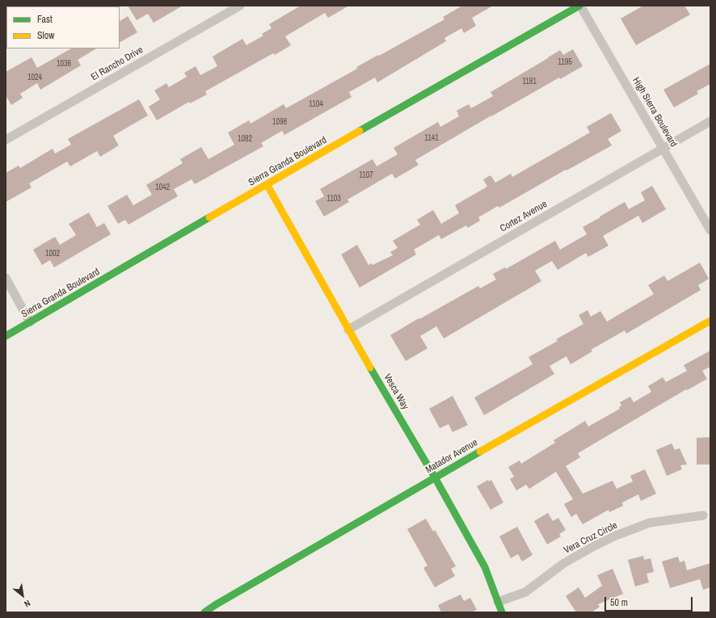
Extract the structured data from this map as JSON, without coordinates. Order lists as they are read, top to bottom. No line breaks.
{"streets":{"street":["El Rancho Drive","High Sierra Boulevard","Sierra Granda Boulevard","Cortez Avenue","Vesca Way","Matador Avenue","Vera Cruz Circle"]},"crossings":[["High Sierra Boulevard","Sierra Granda Boulevard"],["High Sierra Boulevard","Cortez Avenue"],["Sierra Granda Boulevard","Vesca Way"],["Cortez Avenue","Vesca Way"],["Vesca Way","Matador Avenue"],["Vesca Way","Vera Cruz Circle"]],"house_numbers":["1195","1036","1024","1181","1104","1098","1141","1082","1107","1042","1103","1002"],"legend":["Fast","Slow"],"scale_bar":"50 m","north":"bottom right"}
